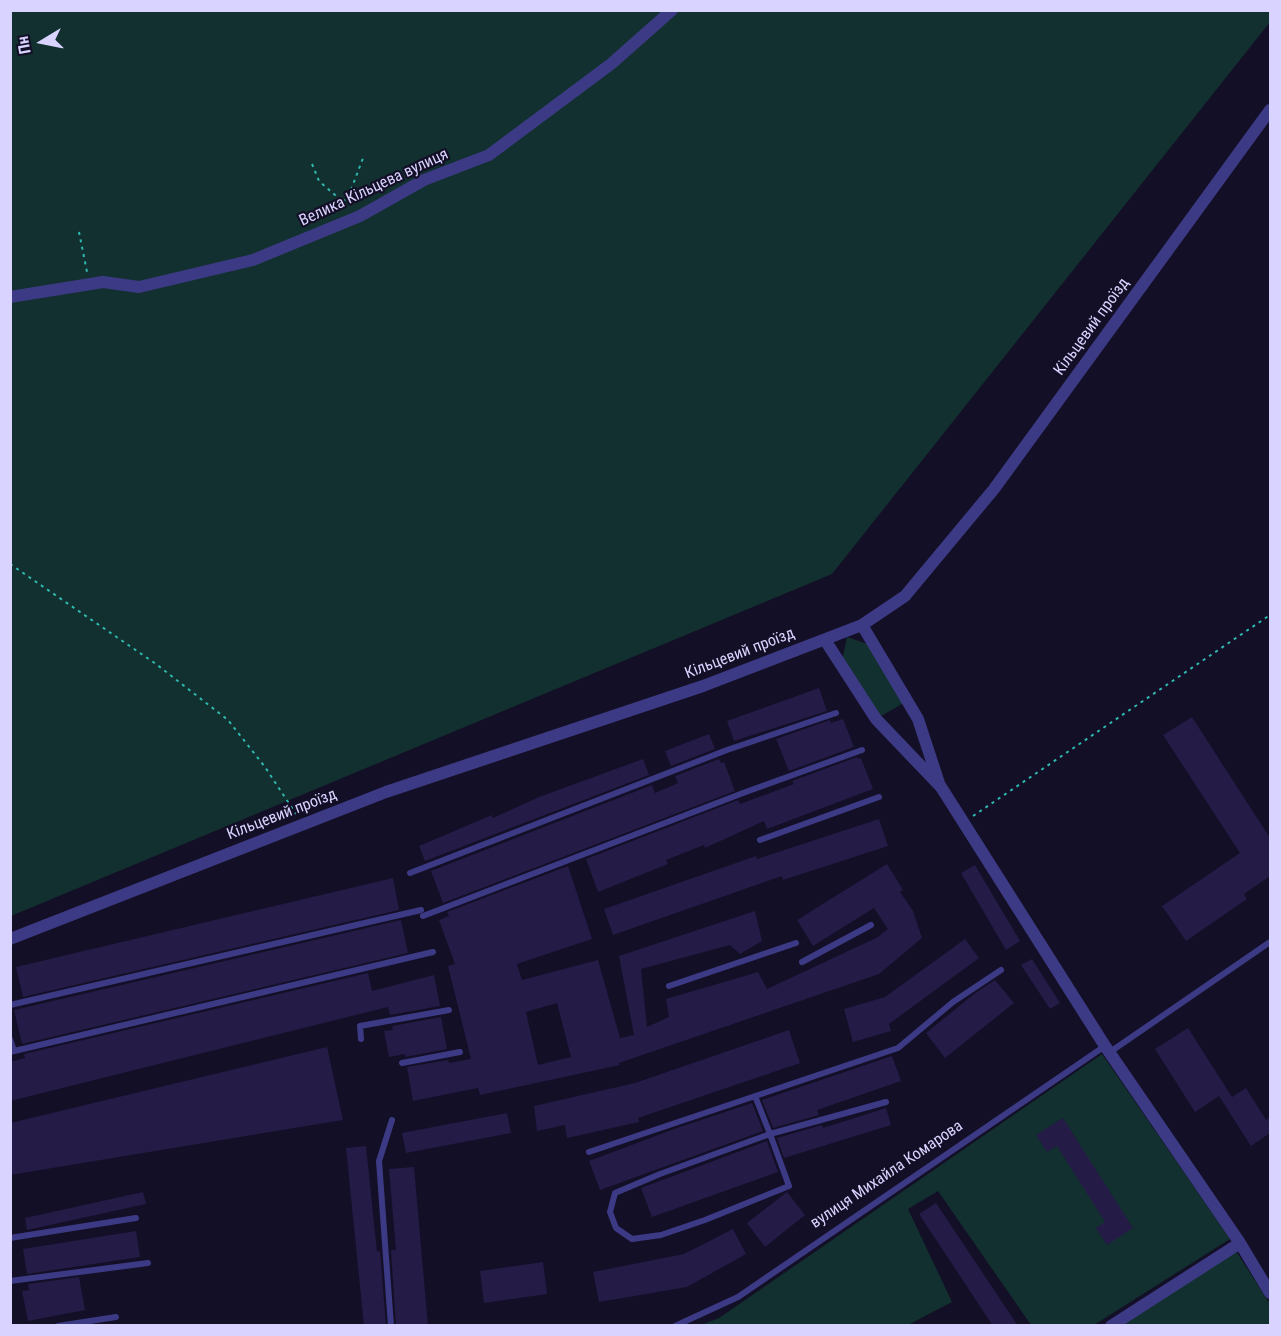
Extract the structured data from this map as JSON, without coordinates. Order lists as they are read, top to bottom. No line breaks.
{"streets":{"street":["Велика Кільцева вулиця","Кільцевий проїзд"],"lane":["вулиця Михайла Комарова"]},"north":"left"}
